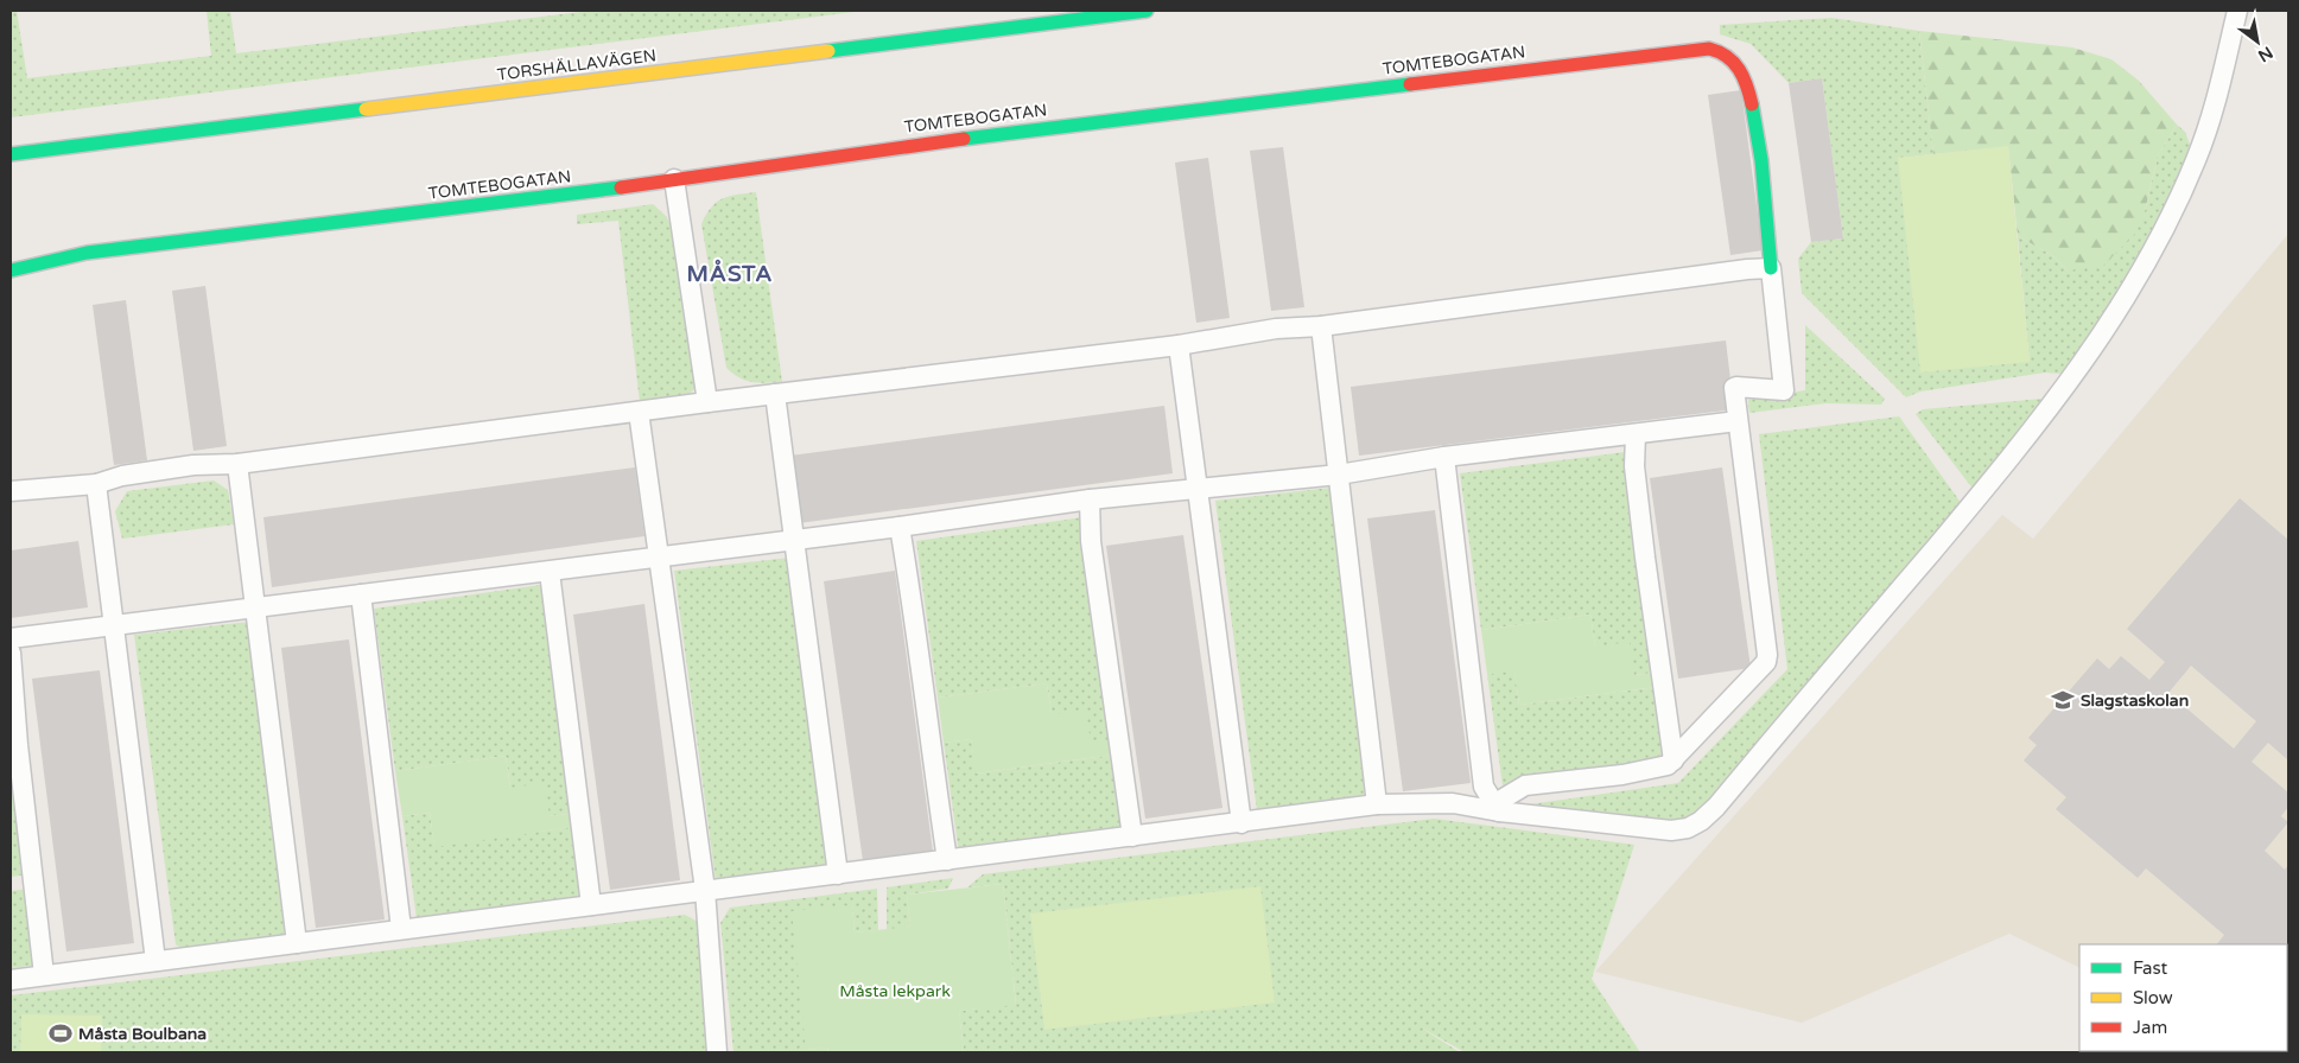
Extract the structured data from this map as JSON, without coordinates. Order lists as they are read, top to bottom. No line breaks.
{"streets":{"street":["TOMTEBOGATAN","TORSHÄLLAVÄGEN"]},"districts":["MÅSTA"],"parks":["Måsta lekpark"],"places":{"school or university":["Slagstaskolan"],"sports":["Måsta Boulbana"]},"legend":["Fast","Slow","Jam"],"north":"bottom right"}
